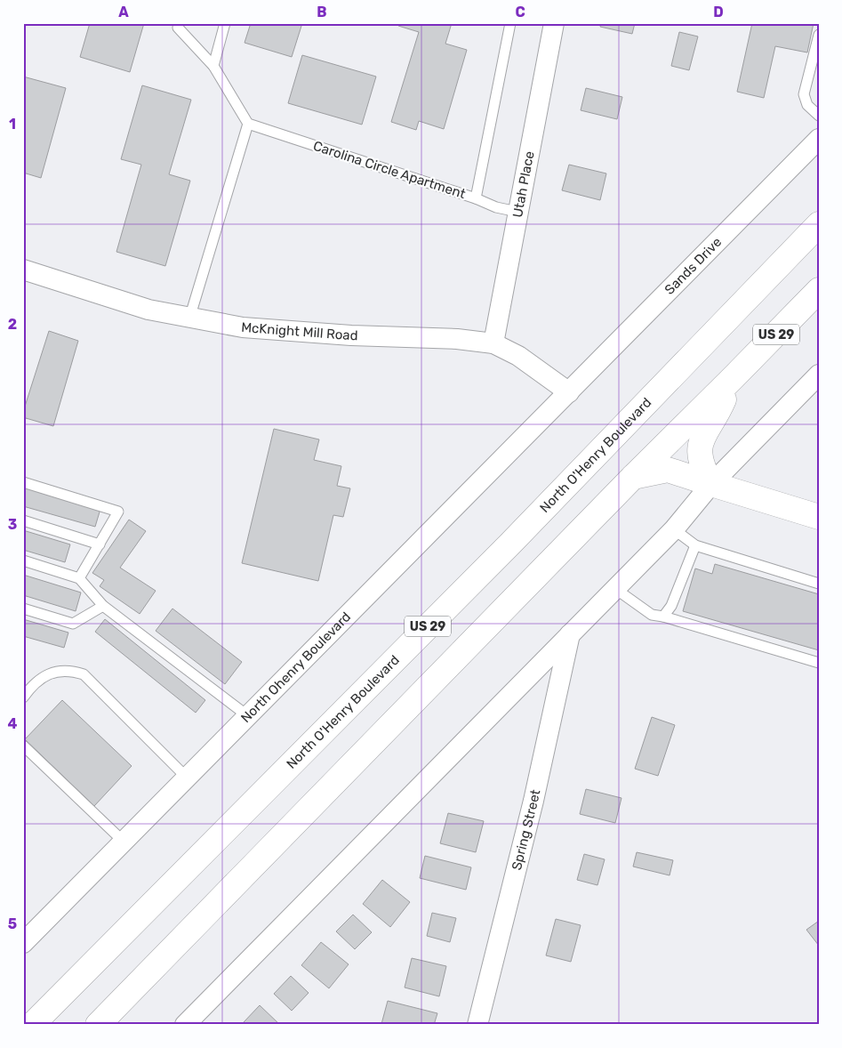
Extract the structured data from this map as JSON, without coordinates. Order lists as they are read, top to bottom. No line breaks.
{"streets":{"main road":["US 29","North O'Henry Boulevard"],"street":["Utah Place","Sands Drive","McKnight Mill Road","North Ohenry Boulevard","Spring Street"],"lane":["Carolina Circle Apartment"]},"crossings":[["Utah Place","McKnight Mill Road"],["Sands Drive","McKnight Mill Road"],["Sands Drive","North Ohenry Boulevard"],["McKnight Mill Road","North Ohenry Boulevard"]],"grid":{"columns":["A","B","C","D"],"rows":["1","2","3","4","5"]}}
